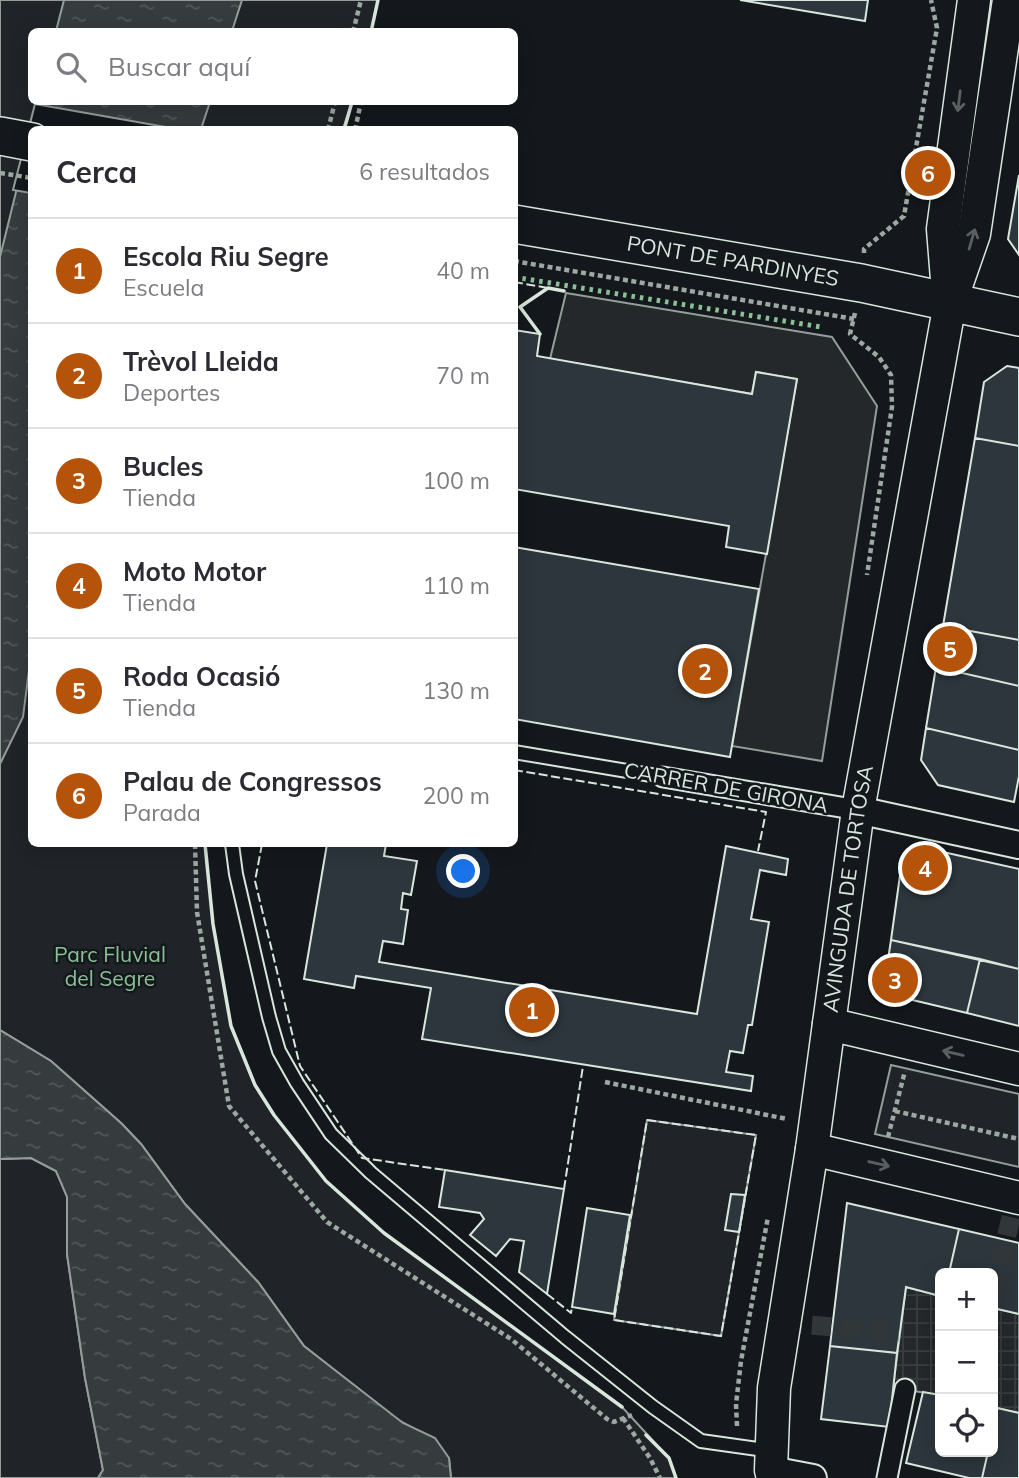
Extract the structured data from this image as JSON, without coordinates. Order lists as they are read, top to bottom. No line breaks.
{"streets":{"main road":["PONT DE PARDINYES"],"street":["CARRER DE GIRONA","AVINGUDA DE TORTOSA"]},"crossings":[["PONT DE PARDINYES","AVINGUDA DE TORTOSA"],["CARRER DE GIRONA","AVINGUDA DE TORTOSA"]],"parks":["Parc Fluvial del Segre"],"page":{"search":"Buscar aquí","heading":["Cerca","6 resultados"],"pins":["6","5","2","4","3","1"],"list":[{"mark":"1","name":"Escola Riu Segre","note":"Escuela","value":"40 m"},{"mark":"2","name":"Trèvol Lleida","note":"Deportes","value":"70 m"},{"mark":"3","name":"Bucles","note":"Tienda","value":"100 m"},{"mark":"4","name":"Moto Motor","note":"Tienda","value":"110 m"},{"mark":"5","name":"Roda Ocasió","note":"Tienda","value":"130 m"},{"mark":"6","name":"Palau de Congressos","note":"Parada","value":"200 m"}],"map_buttons":["+","−"]}}
